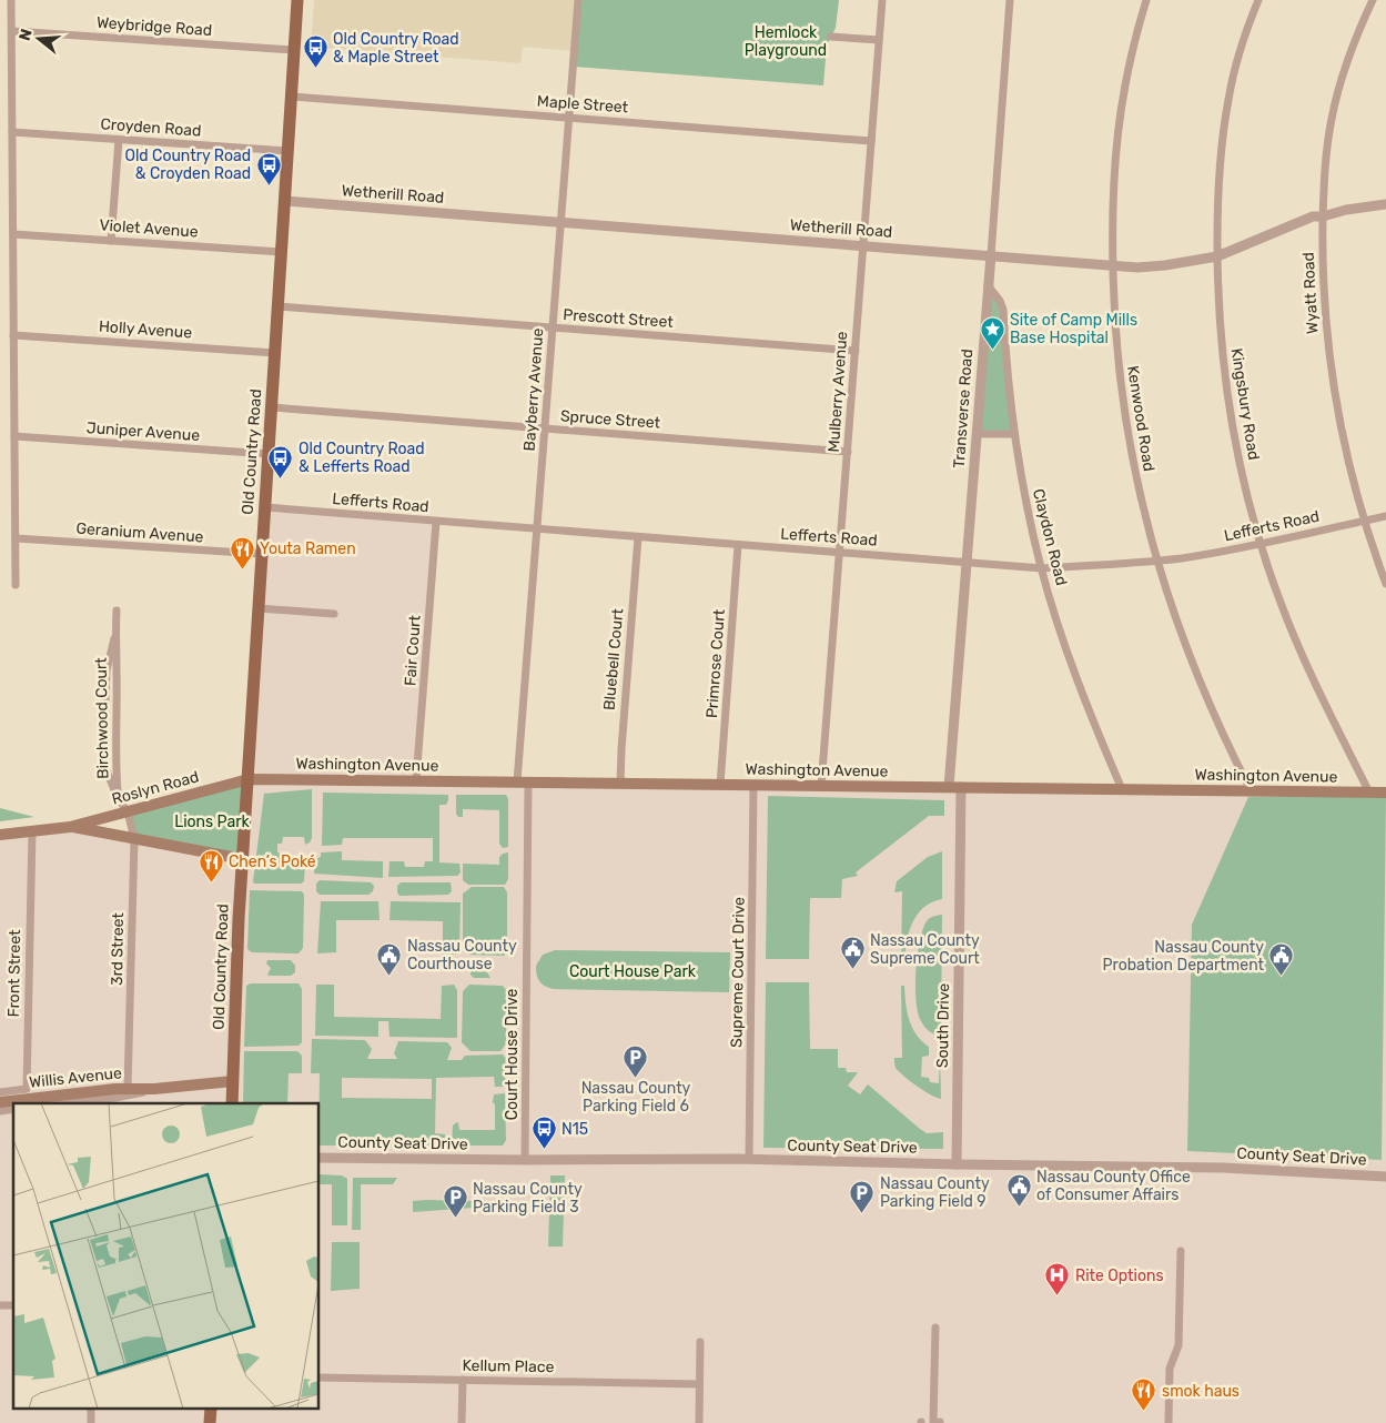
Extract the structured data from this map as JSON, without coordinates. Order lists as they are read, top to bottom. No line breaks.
{"streets":{"main road":["Old Country Road","Washington Avenue","Roslyn Road","Willis Avenue"],"street":["Weybridge Road","Maple Street","Croyden Road","Wetherill Road","Violet Avenue","Wyatt Road","Prescott Street","Holly Avenue","Bayberry Avenue","Mulberry Avenue","Kingsbury Road","Transverse Road","Kenwood Road","Spruce Street","Juniper Avenue","Lefferts Road","Geranium Avenue","Claydon Road","Fair Court","Bluebell Court","Primrose Court","Birchwood Court","3rd Street","Supreme Court Drive","Front Street","South Drive","Court House Drive","County Seat Drive","Kellum Place"]},"crossings":[["Weybridge Road","Old Country Road"],["Maple Street","Bayberry Avenue"],["Maple Street","Mulberry Avenue"],["Maple Street","Old Country Road"],["Croyden Road","Old Country Road"],["Wetherill Road","Wyatt Road"],["Wetherill Road","Bayberry Avenue"],["Wetherill Road","Mulberry Avenue"],["Wetherill Road","Kingsbury Road"],["Wetherill Road","Transverse Road"],["Wetherill Road","Kenwood Road"],["Wetherill Road","Old Country Road"],["Violet Avenue","Old Country Road"],["Wyatt Road","Lefferts Road"],["Prescott Street","Bayberry Avenue"],["Prescott Street","Mulberry Avenue"],["Prescott Street","Old Country Road"],["Holly Avenue","Old Country Road"],["Bayberry Avenue","Spruce Street"],["Bayberry Avenue","Lefferts Road"],["Bayberry Avenue","Washington Avenue"],["Bayberry Avenue","Court House Drive"],["Mulberry Avenue","Spruce Street"],["Mulberry Avenue","Lefferts Road"],["Mulberry Avenue","Washington Avenue"],["Kingsbury Road","Lefferts Road"],["Kingsbury Road","Washington Avenue"],["Transverse Road","Lefferts Road"],["Transverse Road","Claydon Road"],["Transverse Road","Washington Avenue"],["Transverse Road","South Drive"],["Kenwood Road","Lefferts Road"],["Kenwood Road","Washington Avenue"],["Spruce Street","Old Country Road"],["Juniper Avenue","Old Country Road"],["Old Country Road","Lefferts Road"],["Old Country Road","Geranium Avenue"],["Old Country Road","Washington Avenue"],["Old Country Road","Roslyn Road"],["Old Country Road","Willis Avenue"],["Lefferts Road","Claydon Road"],["Lefferts Road","Fair Court"],["Lefferts Road","Bluebell Court"],["Lefferts Road","Primrose Court"],["Claydon Road","Washington Avenue"],["Fair Court","Washington Avenue"],["Bluebell Court","Washington Avenue"],["Primrose Court","Washington Avenue"],["Birchwood Court","Roslyn Road"],["Birchwood Court","3rd Street"],["Washington Avenue","Roslyn Road"],["Washington Avenue","Supreme Court Drive"],["Washington Avenue","South Drive"],["Washington Avenue","Court House Drive"],["Roslyn Road","3rd Street"],["Roslyn Road","Front Street"],["3rd Street","Willis Avenue"],["Supreme Court Drive","County Seat Drive"],["South Drive","County Seat Drive"],["Court House Drive","County Seat Drive"]],"parks":["Hemlock Playground","Lions Park","Court House Park"],"places":{"bus stop":["Old Country Road & Maple Street","Old Country Road & Croyden Road","Old Country Road & Lefferts Road","N15"],"place":["Site of Camp Mills Base Hospital"],"restaurant":["Youta Ramen","Chen’s Poké","smok haus"],"public building":["Nassau County Supreme Court","Nassau County Courthouse","Nassau County Probation Department","Nassau County Office of Consumer Affairs"],"parking":["Nassau County Parking Field 6","Nassau County Parking Field 9","Nassau County Parking Field 3"],"hospital":["Rite Options"]},"north":"left"}
